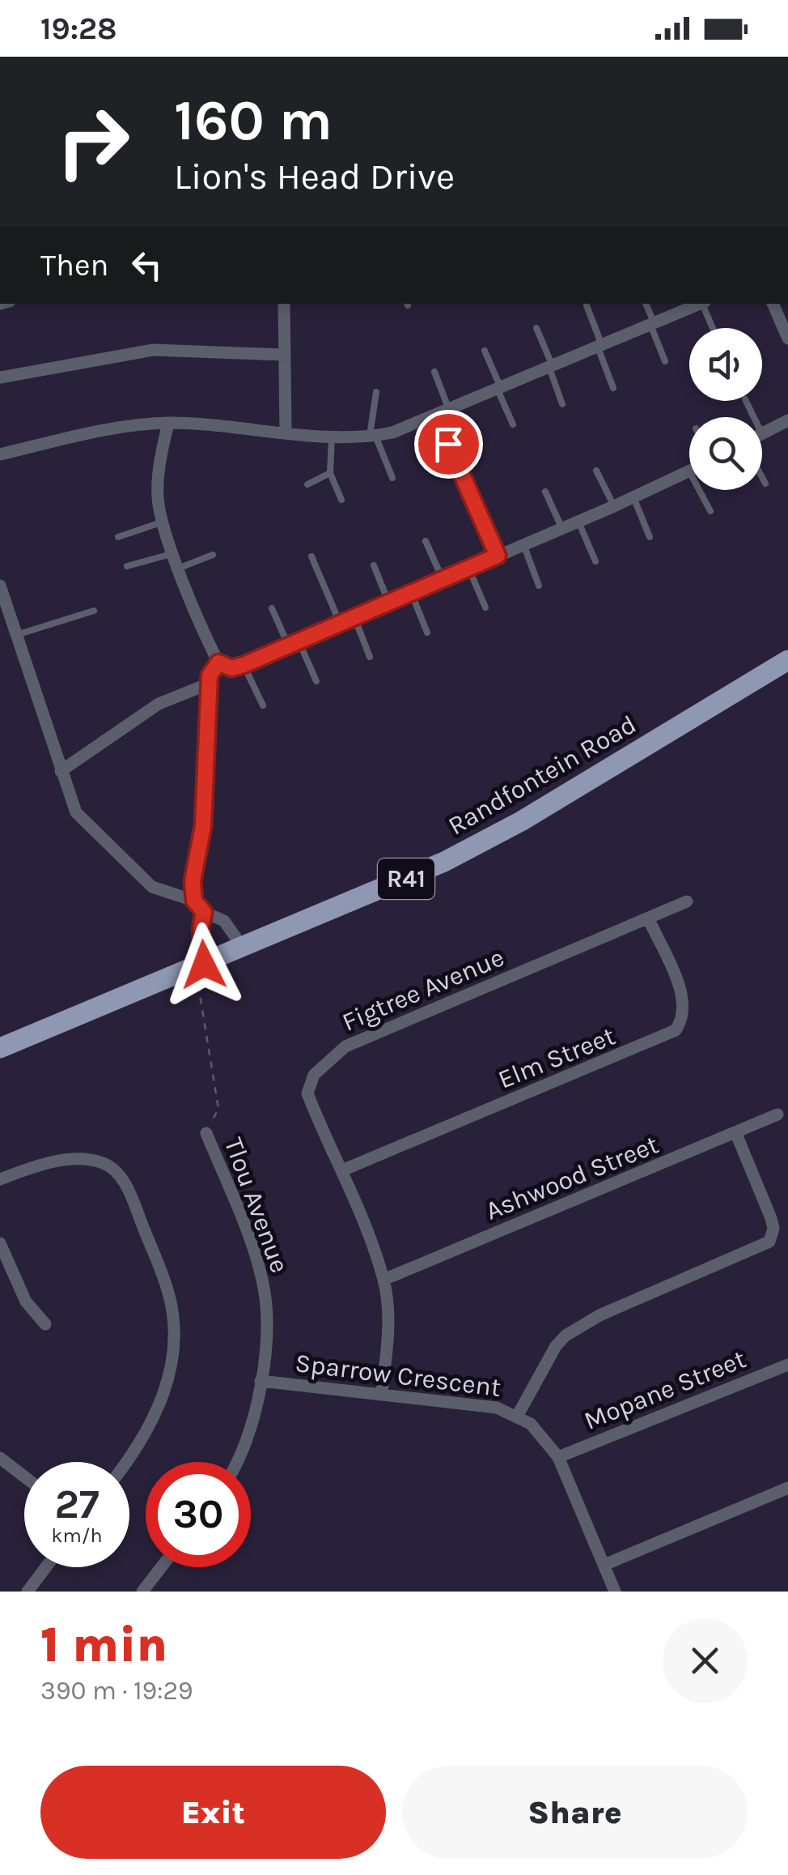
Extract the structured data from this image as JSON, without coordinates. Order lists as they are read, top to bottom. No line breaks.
{"streets":{"main road":["Randfontein Road","R41"],"street":["Figtree Avenue","Elm Street","Ashwood Street","Tlou Avenue","Sparrow Crescent","Mopane Street"]},"crossings":[["Figtree Avenue","Elm Street"],["Figtree Avenue","Ashwood Street"],["Figtree Avenue","Sparrow Crescent"],["Tlou Avenue","Sparrow Crescent"],["Sparrow Crescent","Mopane Street"]],"page":{"status":"19:28","turn":["160 m","Lion's Head Drive"],"then":"Then","speed":"27 km/h","limit":"30","heading":["1 min","390 m · 19:29"],"buttons":["Exit","Share"]}}
